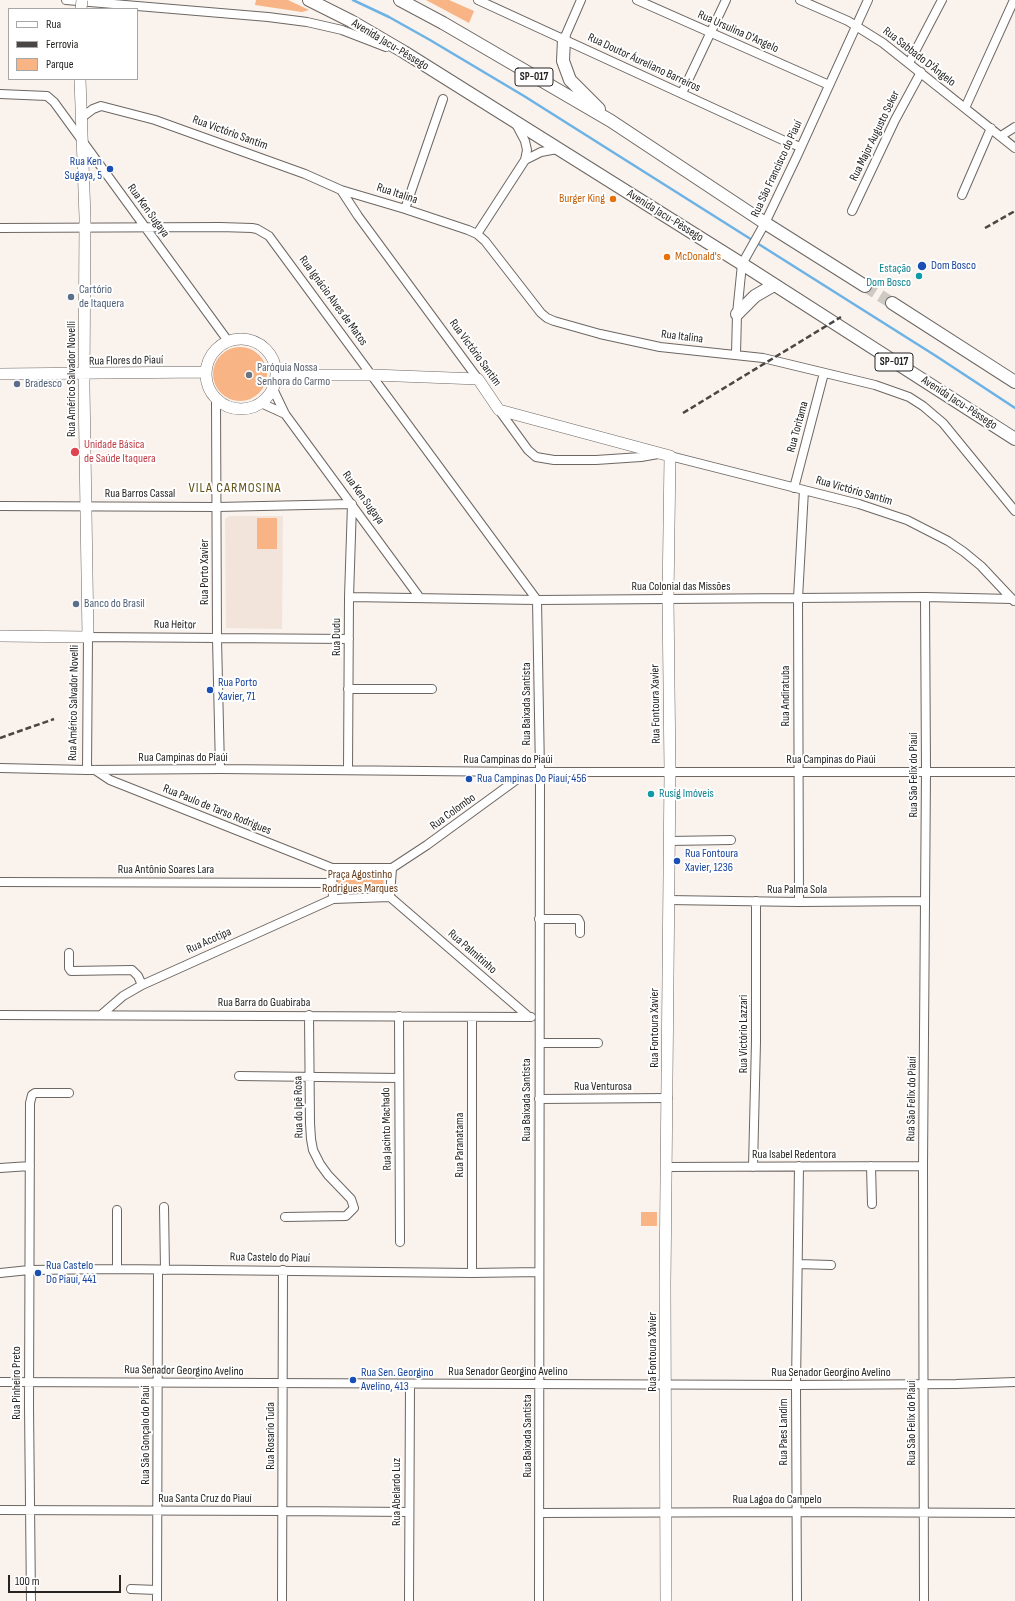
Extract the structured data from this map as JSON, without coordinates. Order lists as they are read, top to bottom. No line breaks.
{"streets":{"highway":["Avenida Jacu-Pêssego","SP-017"],"main road":["Rua Victório Santim","Rua Flores do Piauí","Rua Américo Salvador Novelli","Rua Heitor","Rua Fontoura Xavier"],"street":["Rua Ursulina D'Angelo","Rua Sabbado D'Ângelo","Rua Doutor Áureliano Barreiros","Rua Major Augusto Seker","Rua São Francisco do Piauí","Rua Italina","Rua Ken Sugaya","Rua Ignácio Alves de Matos","Rua Toritama","Rua Barros Cassal","Rua Porto Xavier","Rua Colonial das Missões","Rua Dudu","Rua Andiratuba","Rua Baixada Santista","Rua Campinas do Piaúi","Rua São Felix do Piauí","Rua Paulo de Tarso Rodrigues","Rua Colombo","Rua Antônio Soares Lara","Rua Palma Sola","Rua Acotipa","Rua Palmitinho","Rua Barra do Guabiraba","Rua Victório Lazzari","Rua Venturosa","Rua do Ipê Rosa","Rua Jacinto Machado","Rua Paranatama","Rua Isabel Redentora","Rua Castelo do Piauí","Rua Senador Georgino Avelino","Rua Pinheiro Preto","Rua Paes Landim","Rua São Gonçalo do Piaui","Rua Rosario Tuda","Rua Abelardo Luz","Rua Santa Cruz do Piauí","Rua Lagoa do Campelo"]},"crossings":[["Rua Ursulina D'Angelo","Rua São Francisco do Piauí"],["Avenida Jacu-Pêssego","Rua São Francisco do Piauí"],["Rua Sabbado D'Ângelo","Rua Major Augusto Seker"],["Rua Sabbado D'Ângelo","Rua São Francisco do Piauí"],["Rua Doutor Áureliano Barreiros","Rua São Francisco do Piauí"],["SP-017","Rua São Francisco do Piauí"],["Rua Victório Santim","Rua Italina"],["Rua Victório Santim","Rua Américo Salvador Novelli"],["Rua Victório Santim","Rua Toritama"],["Rua Victório Santim","Rua Colonial das Missões"],["Rua Victório Santim","Rua Andiratuba"],["Rua Victório Santim","Rua Fontoura Xavier"],["Rua São Francisco do Piauí","Rua Italina"],["Rua Italina","Rua Toritama"],["Rua Ken Sugaya","Rua Ignácio Alves de Matos"],["Rua Ken Sugaya","Rua Flores do Piauí"],["Rua Ken Sugaya","Rua Américo Salvador Novelli"],["Rua Ken Sugaya","Rua Barros Cassal"],["Rua Ken Sugaya","Rua Porto Xavier"],["Rua Ken Sugaya","Rua Colonial das Missões"],["Rua Ken Sugaya","Rua Dudu"],["Rua Ignácio Alves de Matos","Rua Américo Salvador Novelli"],["Rua Ignácio Alves de Matos","Rua Colonial das Missões"],["Rua Ignácio Alves de Matos","Rua Baixada Santista"],["Rua Flores do Piauí","Rua Américo Salvador Novelli"],["Rua Flores do Piauí","Rua Porto Xavier"],["Rua Américo Salvador Novelli","Rua Barros Cassal"],["Rua Américo Salvador Novelli","Rua Heitor"],["Rua Américo Salvador Novelli","Rua Campinas do Piaúi"],["Rua Américo Salvador Novelli","Rua Paulo de Tarso Rodrigues"],["Rua Barros Cassal","Rua Porto Xavier"],["Rua Barros Cassal","Rua Dudu"],["Rua Porto Xavier","Rua Heitor"],["Rua Porto Xavier","Rua Campinas do Piaúi"],["Rua Colonial das Missões","Rua Dudu"],["Rua Colonial das Missões","Rua Andiratuba"],["Rua Colonial das Missões","Rua Baixada Santista"],["Rua Colonial das Missões","Rua Fontoura Xavier"],["Rua Colonial das Missões","Rua São Felix do Piauí"],["Rua Heitor","Rua Dudu"],["Rua Dudu","Rua Campinas do Piaúi"],["Rua Andiratuba","Rua Campinas do Piaúi"],["Rua Andiratuba","Rua Palma Sola"],["Rua Baixada Santista","Rua Campinas do Piaúi"],["Rua Baixada Santista","Rua Venturosa"],["Rua Baixada Santista","Rua Castelo do Piauí"],["Rua Baixada Santista","Rua Senador Georgino Avelino"],["Rua Baixada Santista","Rua Lagoa do Campelo"],["Rua Fontoura Xavier","Rua Campinas do Piaúi"],["Rua Fontoura Xavier","Rua Palma Sola"],["Rua Fontoura Xavier","Rua Venturosa"],["Rua Fontoura Xavier","Rua Isabel Redentora"],["Rua Fontoura Xavier","Rua Senador Georgino Avelino"],["Rua Fontoura Xavier","Rua Lagoa do Campelo"],["Rua Campinas do Piaúi","Rua São Felix do Piauí"],["Rua Campinas do Piaúi","Rua Paulo de Tarso Rodrigues"],["Rua Campinas do Piaúi","Rua Colombo"],["Rua São Felix do Piauí","Rua Palma Sola"],["Rua São Felix do Piauí","Rua Isabel Redentora"],["Rua São Felix do Piauí","Rua Senador Georgino Avelino"],["Rua São Felix do Piauí","Rua Lagoa do Campelo"],["Rua Palma Sola","Rua Victório Lazzari"],["Rua Acotipa","Rua Barra do Guabiraba"],["Rua Palmitinho","Rua Barra do Guabiraba"],["Rua Barra do Guabiraba","Rua do Ipê Rosa"],["Rua Barra do Guabiraba","Rua Jacinto Machado"],["Rua Barra do Guabiraba","Rua Paranatama"],["Rua Victório Lazzari","Rua Isabel Redentora"],["Rua Paranatama","Rua Castelo do Piauí"],["Rua Isabel Redentora","Rua Paes Landim"],["Rua Castelo do Piauí","Rua Pinheiro Preto"],["Rua Castelo do Piauí","Rua São Gonçalo do Piaui"],["Rua Castelo do Piauí","Rua Rosario Tuda"],["Rua Senador Georgino Avelino","Rua Pinheiro Preto"],["Rua Senador Georgino Avelino","Rua Paes Landim"],["Rua Senador Georgino Avelino","Rua São Gonçalo do Piaui"],["Rua Senador Georgino Avelino","Rua Rosario Tuda"],["Rua Senador Georgino Avelino","Rua Abelardo Luz"],["Rua Pinheiro Preto","Rua Santa Cruz do Piauí"],["Rua Paes Landim","Rua Lagoa do Campelo"],["Rua São Gonçalo do Piaui","Rua Santa Cruz do Piauí"],["Rua Rosario Tuda","Rua Santa Cruz do Piauí"],["Rua Abelardo Luz","Rua Santa Cruz do Piauí"]],"districts":["VILA CARMOSINA"],"parks":["Praça Agostinho Rodrigues Marques"],"places":["Rua Ken Sugaya, 5","Burger King","McDonald's","Dom Bosco","Estação Dom Bosco","Cartório de Itaquera","Paróquia Nossa Senhora do Carmo","Bradesco","Unidade Básica de Saúde Itaquera","Banco do Brasil","Rua Porto Xavier, 71","Rua Campinas Do Piauí, 456","Rusig Imóveis","Rua Fontoura Xavier, 1236","Rua Castelo Do Piauí, 441","Rua Sen. Georgino Avelino, 413"],"legend":["Rua","Ferrovia","Parque"],"scale_bar":"100 m"}
